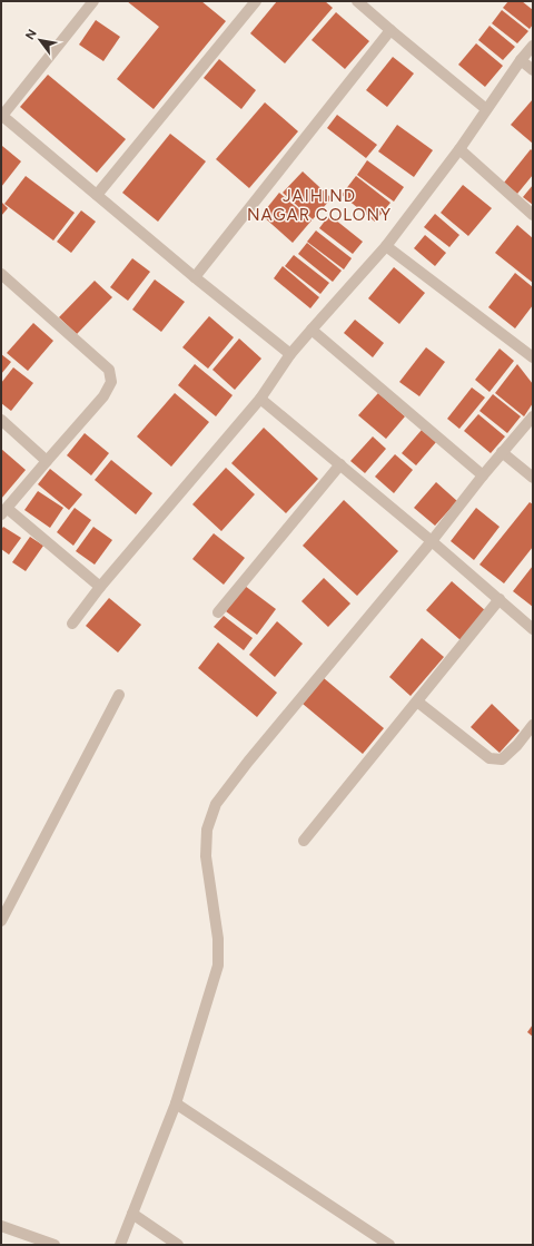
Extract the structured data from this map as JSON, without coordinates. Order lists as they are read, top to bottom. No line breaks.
{"districts":["JAIHIND NAGAR COLONY"],"north":"top left"}
